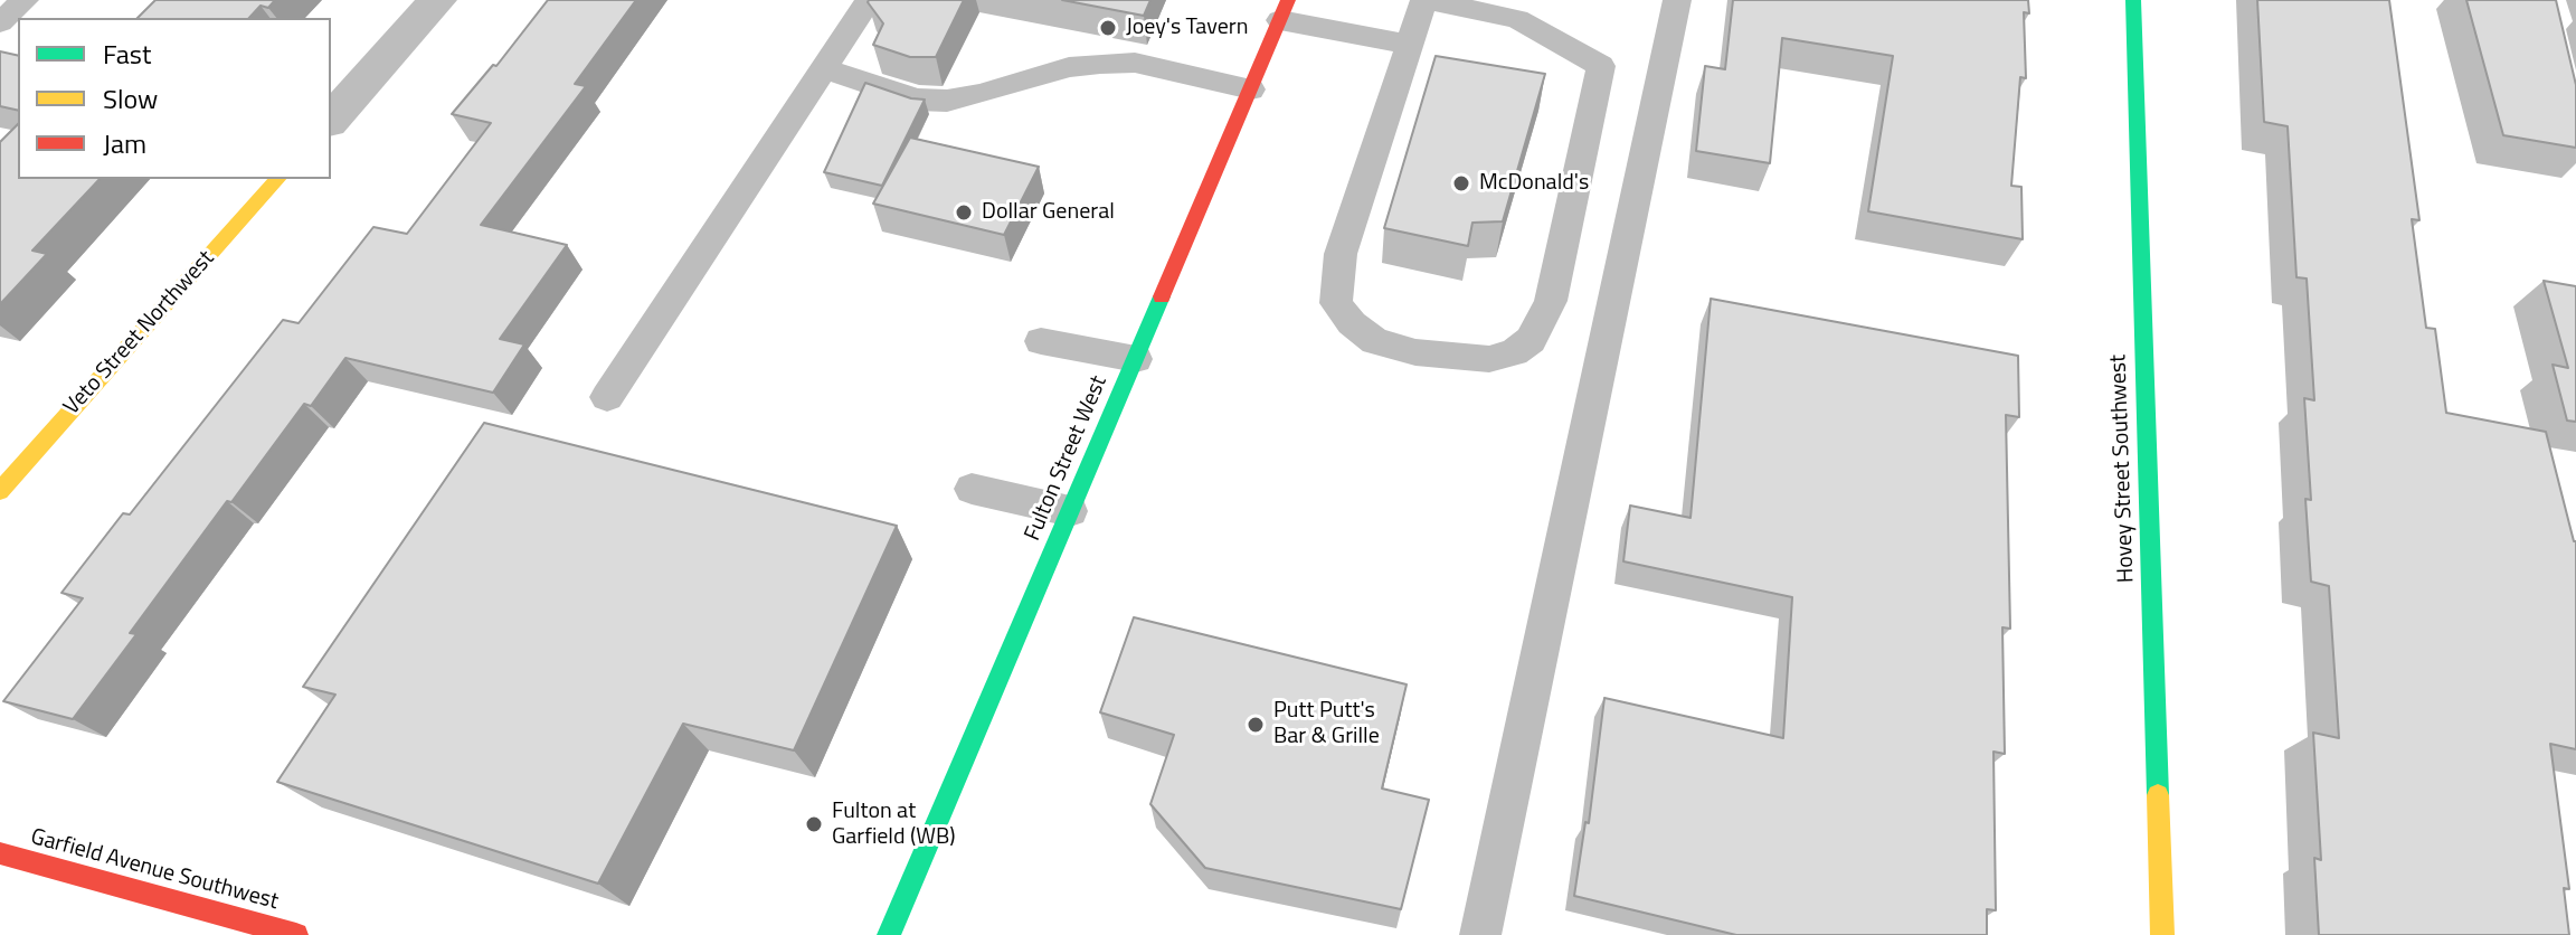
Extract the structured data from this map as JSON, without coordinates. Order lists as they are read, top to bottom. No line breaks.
{"streets":{"street":["Veto Street Northwest","Fulton Street West","Hovey Street Southwest","Garfield Avenue Southwest"]},"places":["Joey's Tavern","McDonald's","Dollar General","Putt Putt's Bar & Grille","Fulton at Garfield (WB)"],"legend":["Fast","Slow","Jam"]}
